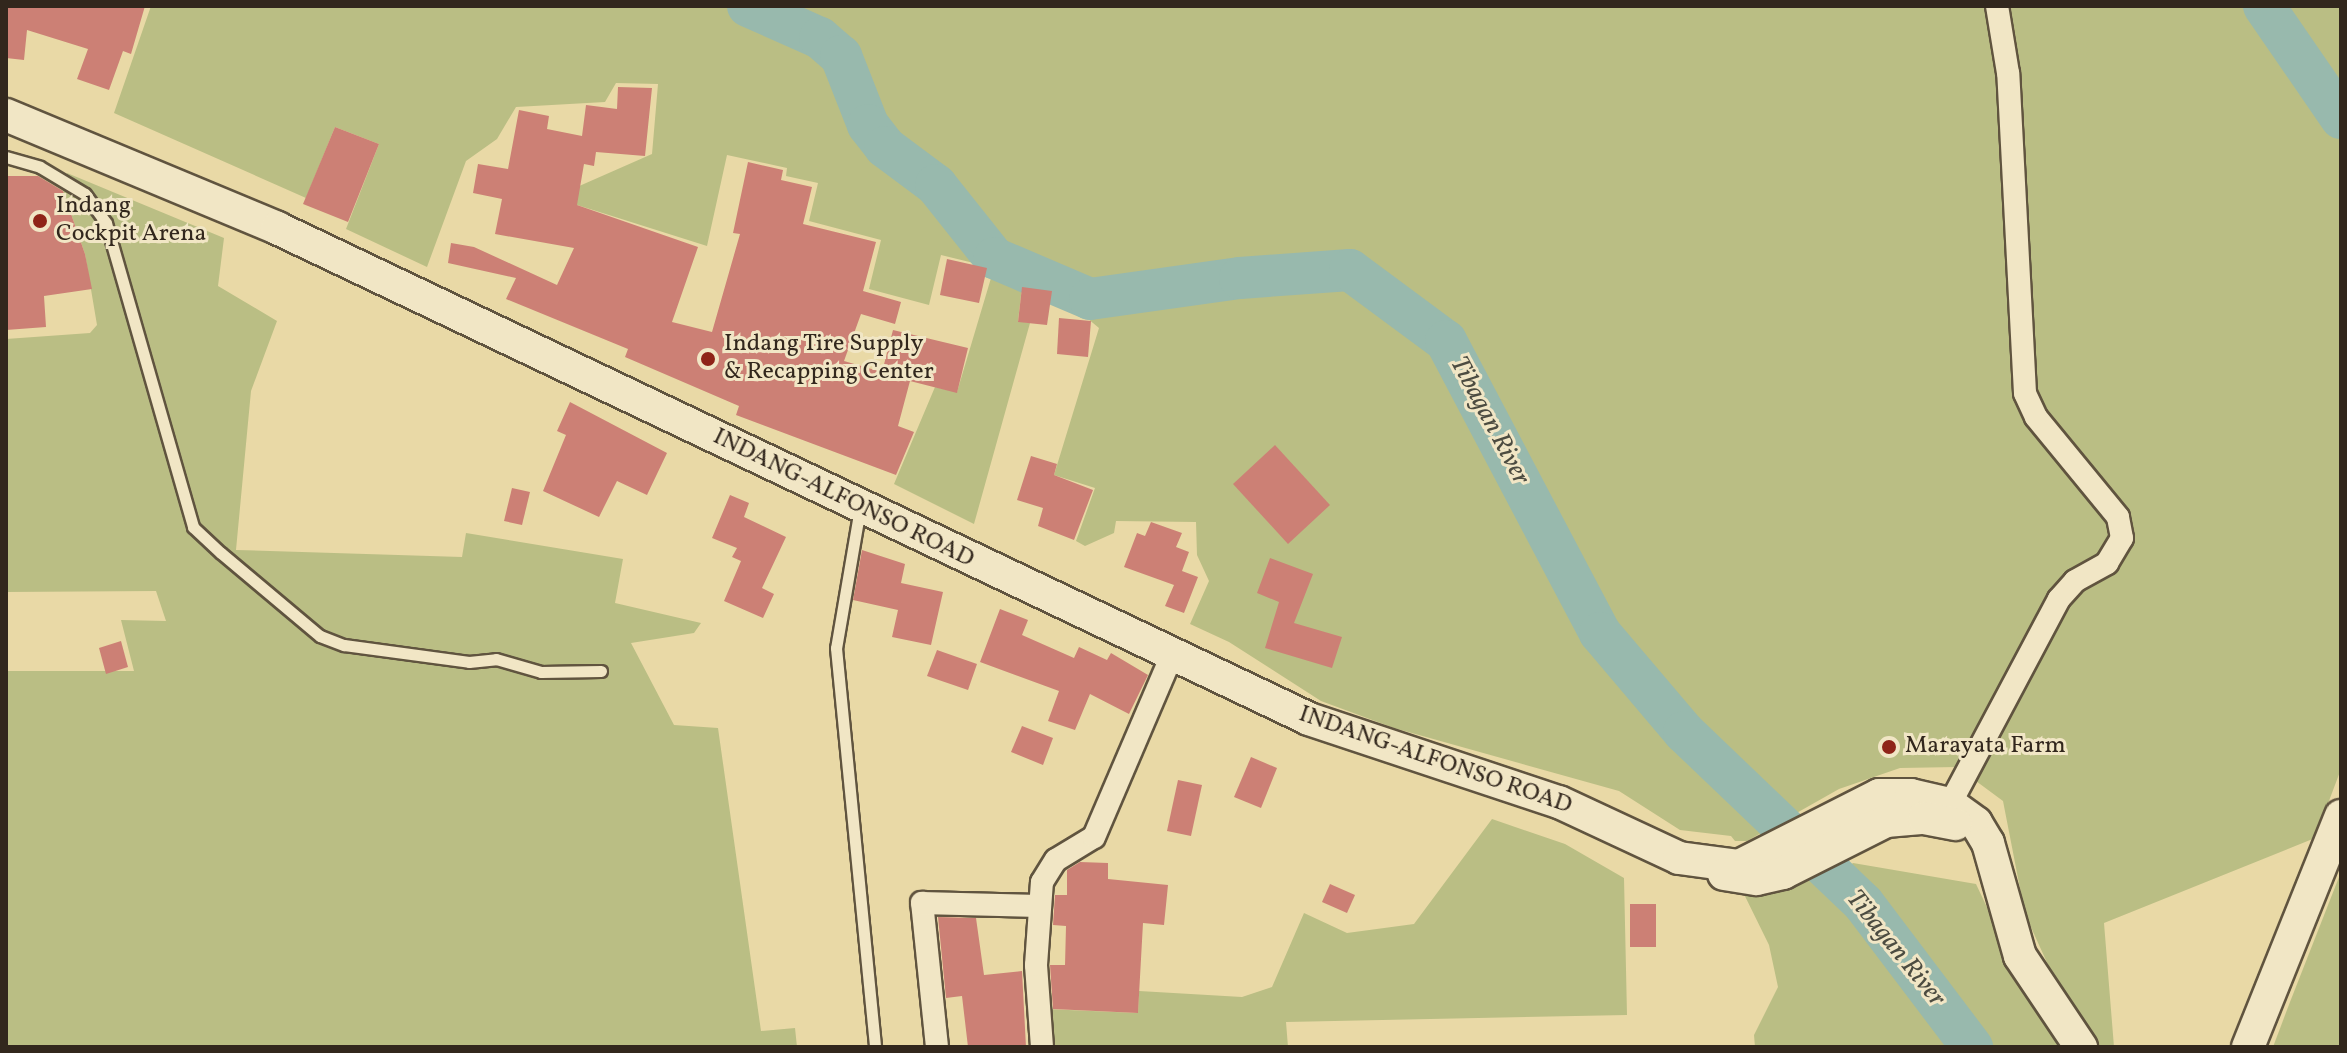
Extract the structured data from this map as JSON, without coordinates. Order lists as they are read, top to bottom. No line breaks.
{"streets":{"main road":["INDANG-ALFONSO ROAD"]},"water":["Tibagan River"],"places":["Indang Cockpit Arena","Indang Tire Supply & Recapping Center","Marayata Farm"]}
